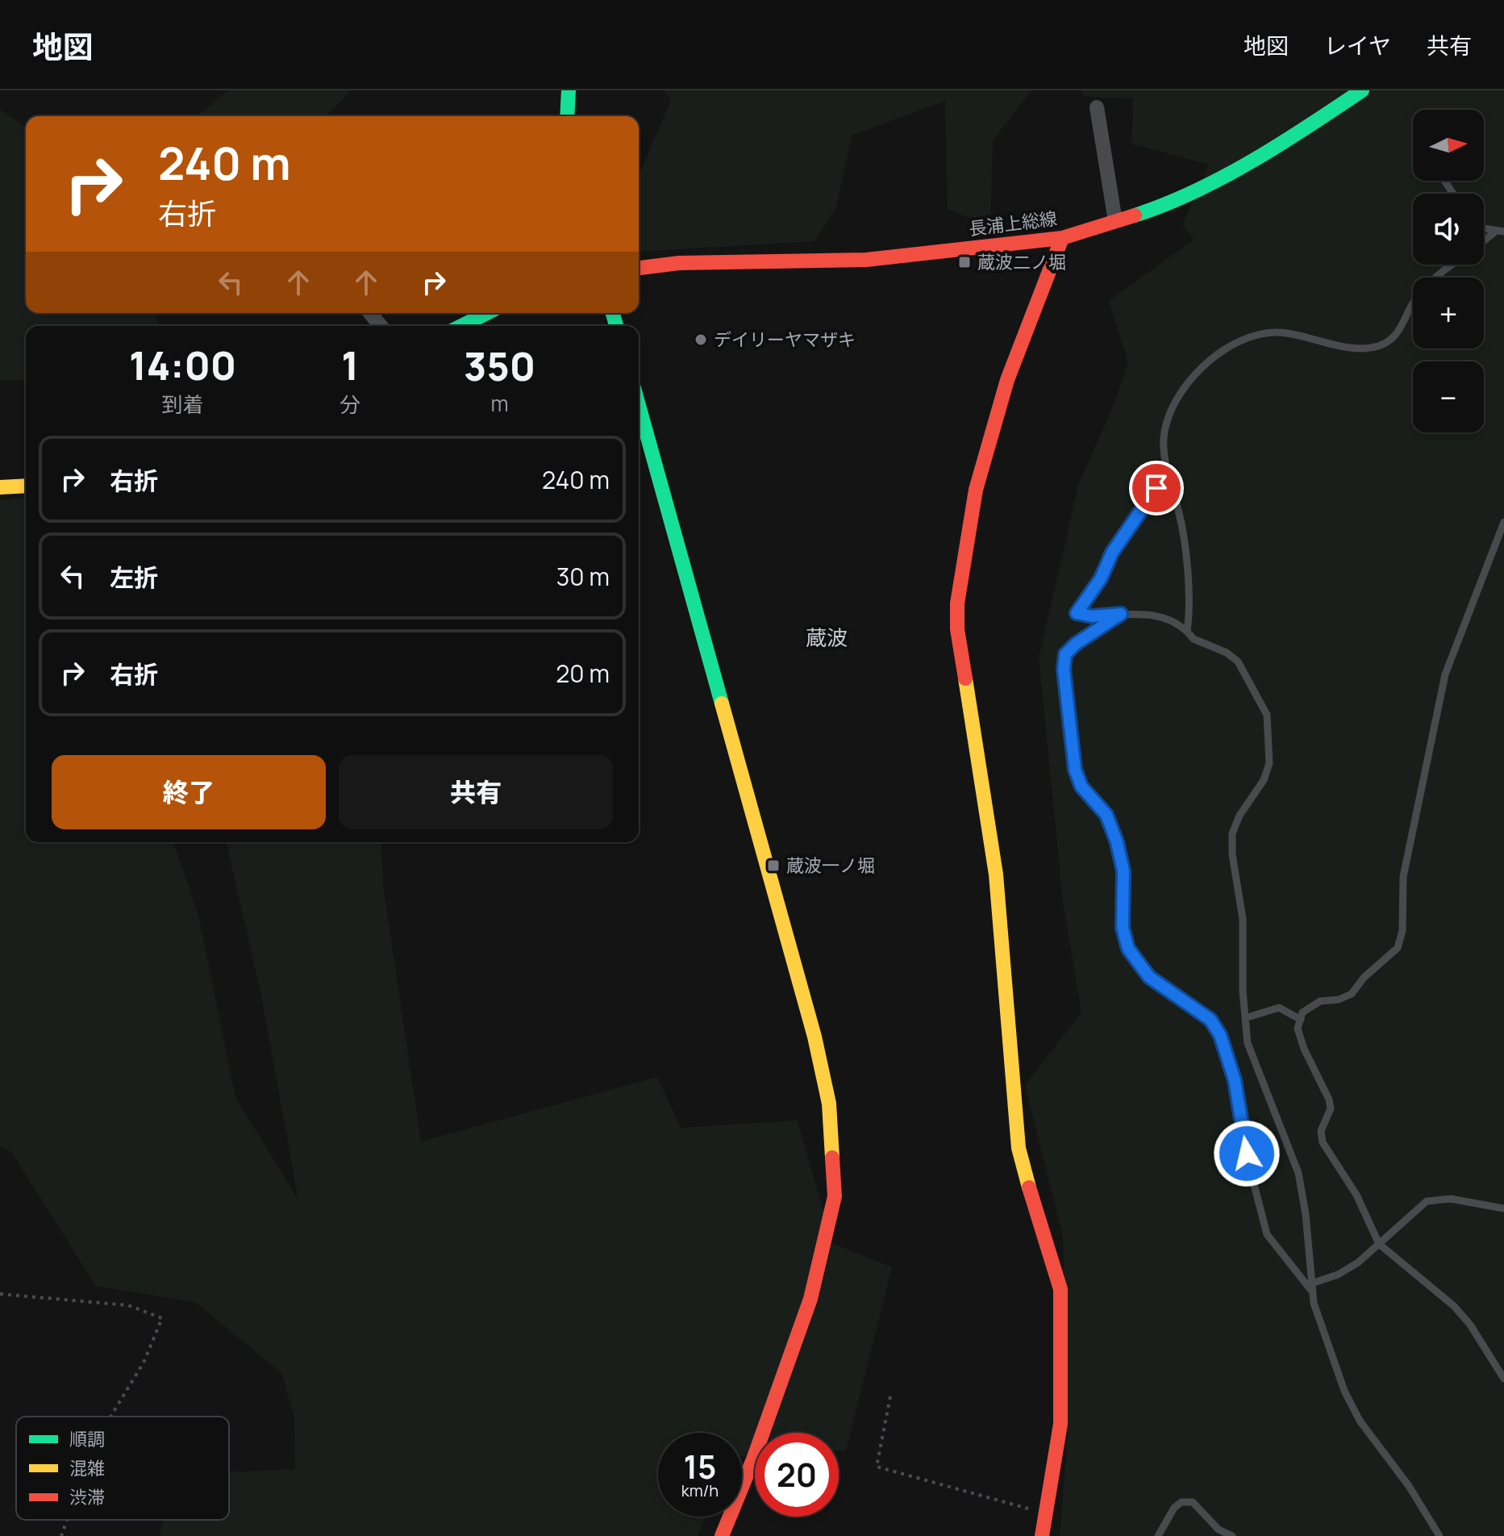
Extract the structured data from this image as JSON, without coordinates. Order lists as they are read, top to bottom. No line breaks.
{"streets":{"street":["長浦上総線"]},"districts":["蔵波"],"places":{"transit":["蔵波二ノ堀","蔵波一ノ堀"],"other":["デイリーヤマザキ"]},"legend":["順調","混雑","渋滞"],"north":"right","page":{"header":"地図","nav":["地図","レイヤ","共有"],"map_buttons":["+","−"],"turn":["240 m","右折"],"eta":["14:00","到着","1","分","350","m"],"list":[{"name":"右折","value":"240 m"},{"name":"左折","value":"30 m"},{"name":"右折","value":"20 m"}],"buttons":["終了","共有"],"speed":"15 km/h","limit":"20"}}
